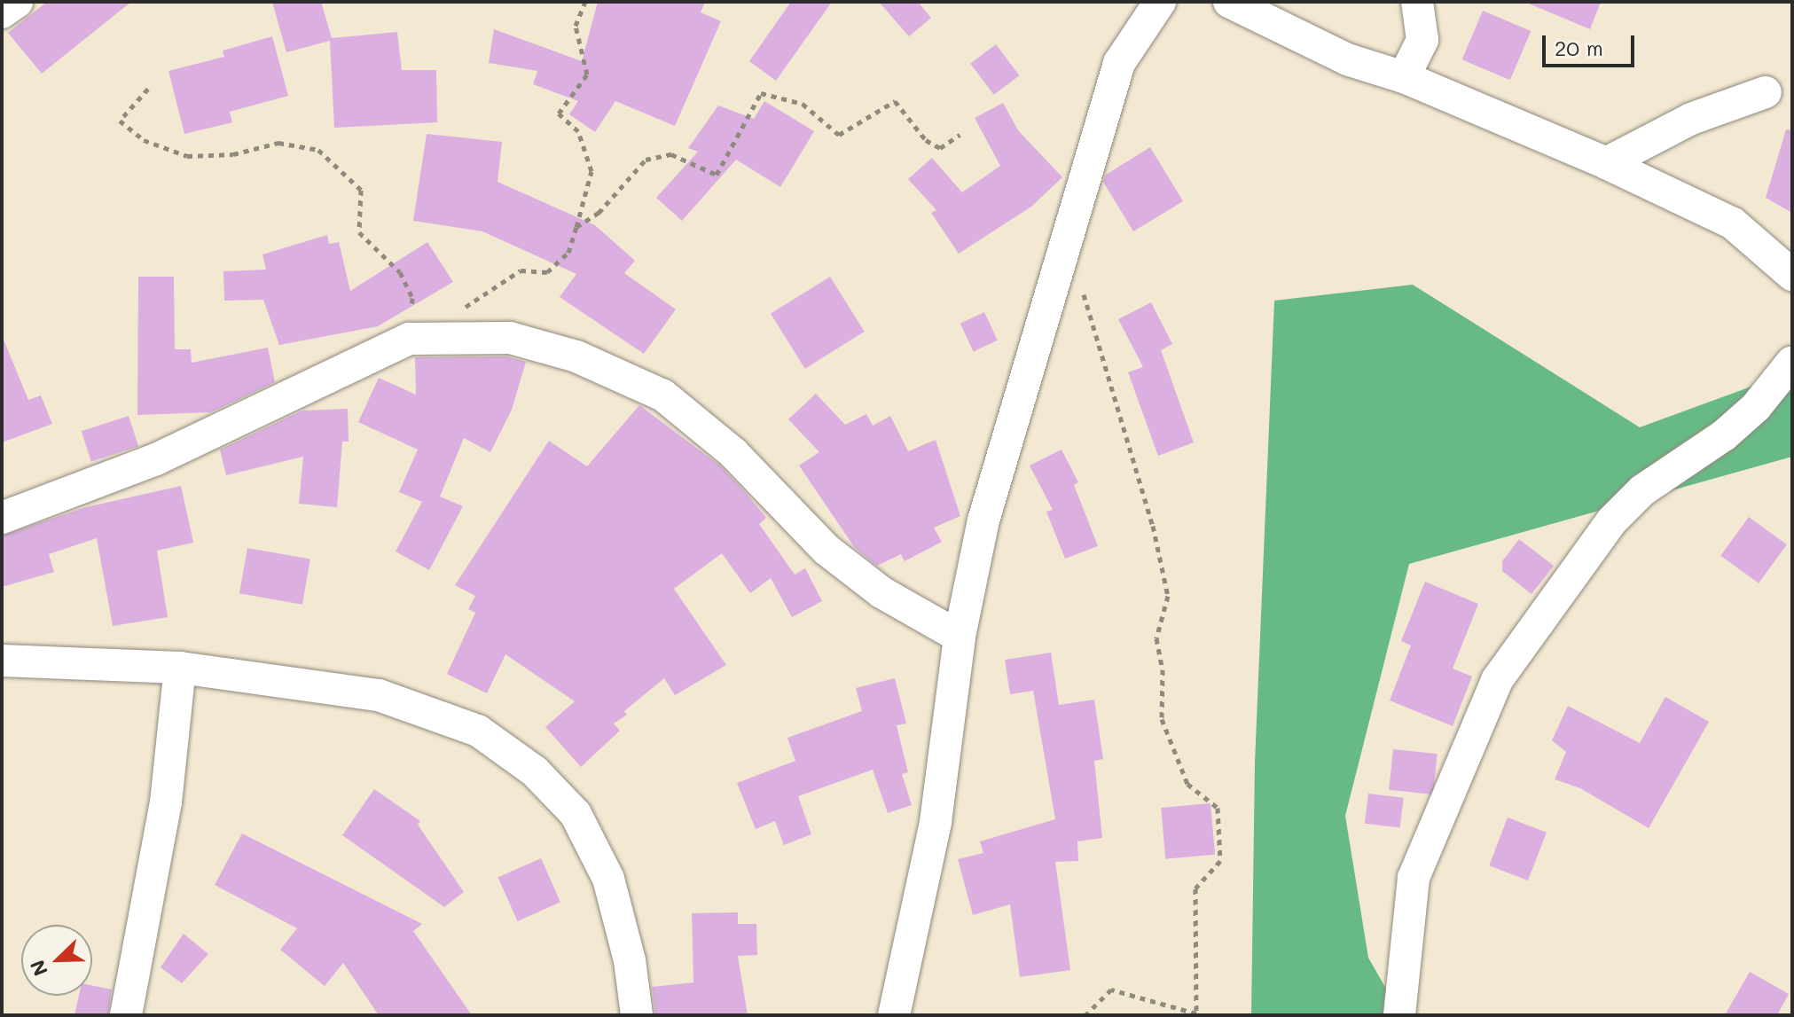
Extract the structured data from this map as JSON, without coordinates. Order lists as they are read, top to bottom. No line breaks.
{"scale_bar":"20 m","north":"bottom left"}
